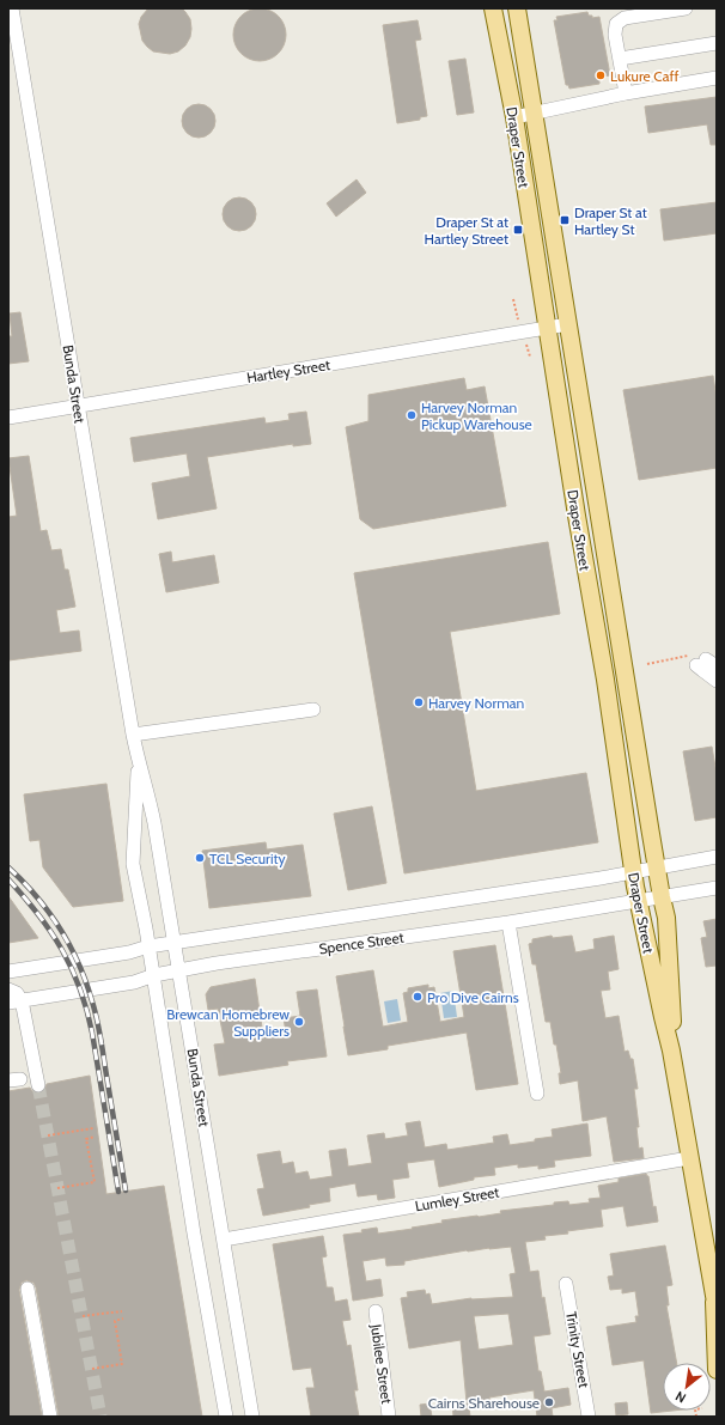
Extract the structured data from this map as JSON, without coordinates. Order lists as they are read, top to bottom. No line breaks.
{"streets":{"main road":["Draper Street"],"street":["Hartley Street","Bunda Street","Spence Street","Lumley Street","Trinity Street","Jubilee Street"]},"crossings":[["Draper Street","Hartley Street"],["Draper Street","Spence Street"],["Draper Street","Lumley Street"],["Hartley Street","Bunda Street"],["Bunda Street","Spence Street"],["Bunda Street","Lumley Street"]],"places":{"other":["Lukure Caff","Harvey Norman Pickup Warehouse","Harvey Norman","TCL Security","Pro Dive Cairns","Brewcan Homebrew Suppliers","Cairns Sharehouse"],"transit":["Draper St at Hartley St","Draper St at Hartley Street"]},"north":"bottom left"}
